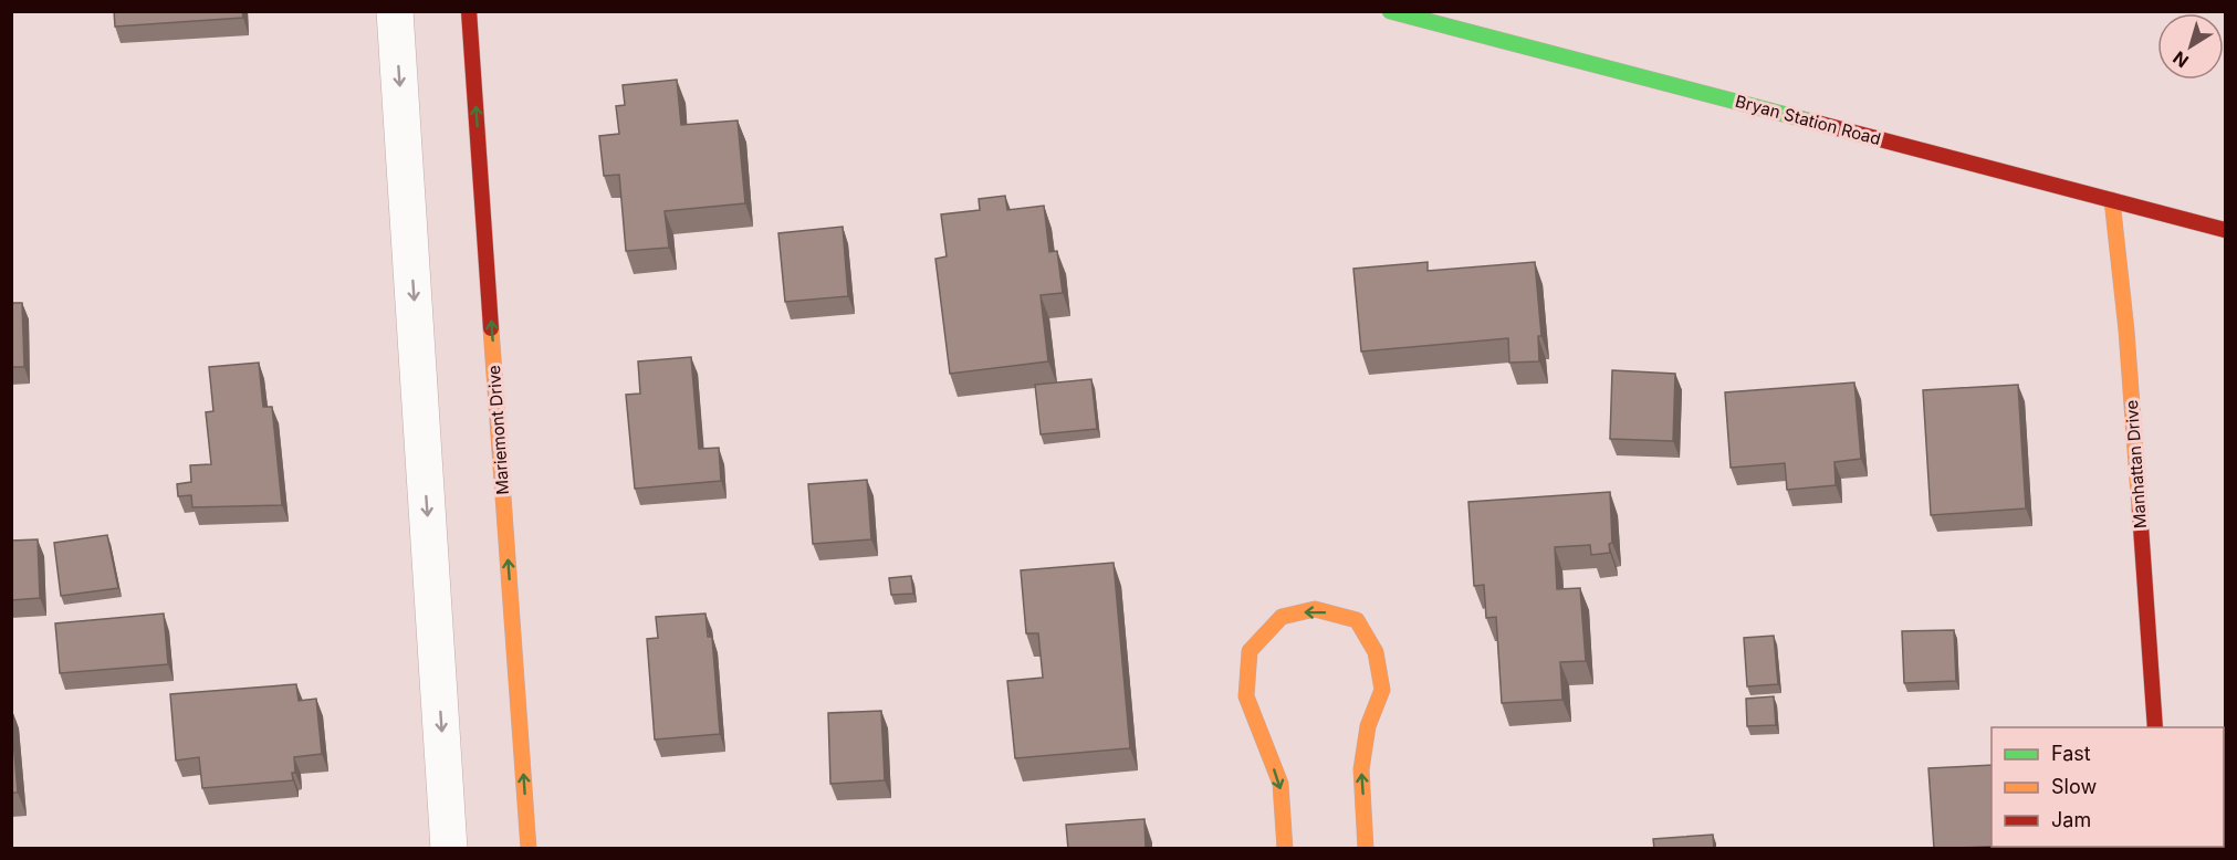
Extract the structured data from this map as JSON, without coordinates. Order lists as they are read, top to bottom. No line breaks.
{"streets":{"street":["Bryan Station Road","Mariemont Drive","Manhattan Drive"]},"crossings":[["Bryan Station Road","Manhattan Drive"]],"legend":["Fast","Slow","Jam"],"north":"bottom left"}
